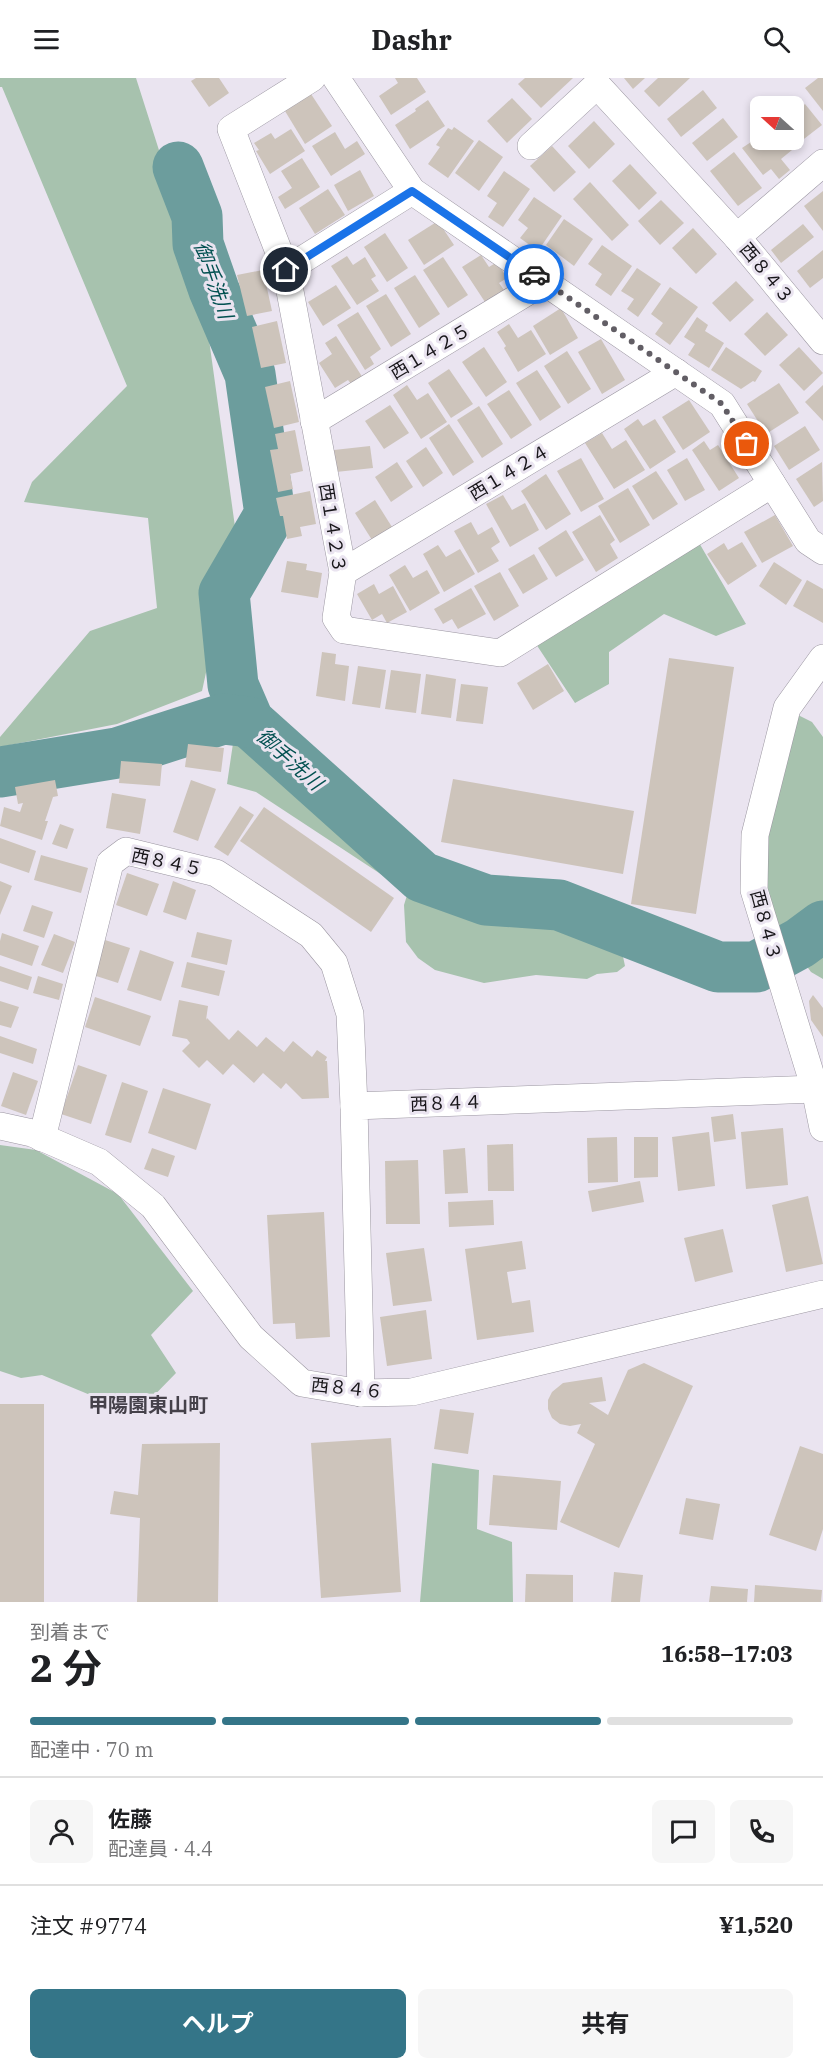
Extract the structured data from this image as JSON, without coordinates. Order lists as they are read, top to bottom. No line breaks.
{"streets":{"street":["西８４３","西１４２５","西１４２４","西１４２３","西８４５","西８４４","西８４６"]},"crossings":[["西８４３","西８４４"],["西１４２５","西１４２３"],["西１４２４","西１４２３"],["西８４５","西８４４"],["西８４５","西８４６"]],"districts":["甲陽園東山町"],"water":["御手洗川"],"north":"left","page":{"header":"Dashr","heading":["2 分","到着まで","16:58–17:03"],"panel":["佐藤","配達員 · 4.4","注文 #9774","¥1,520"],"bar":"配達中 · 70 m","buttons":["ヘルプ","共有"]}}
